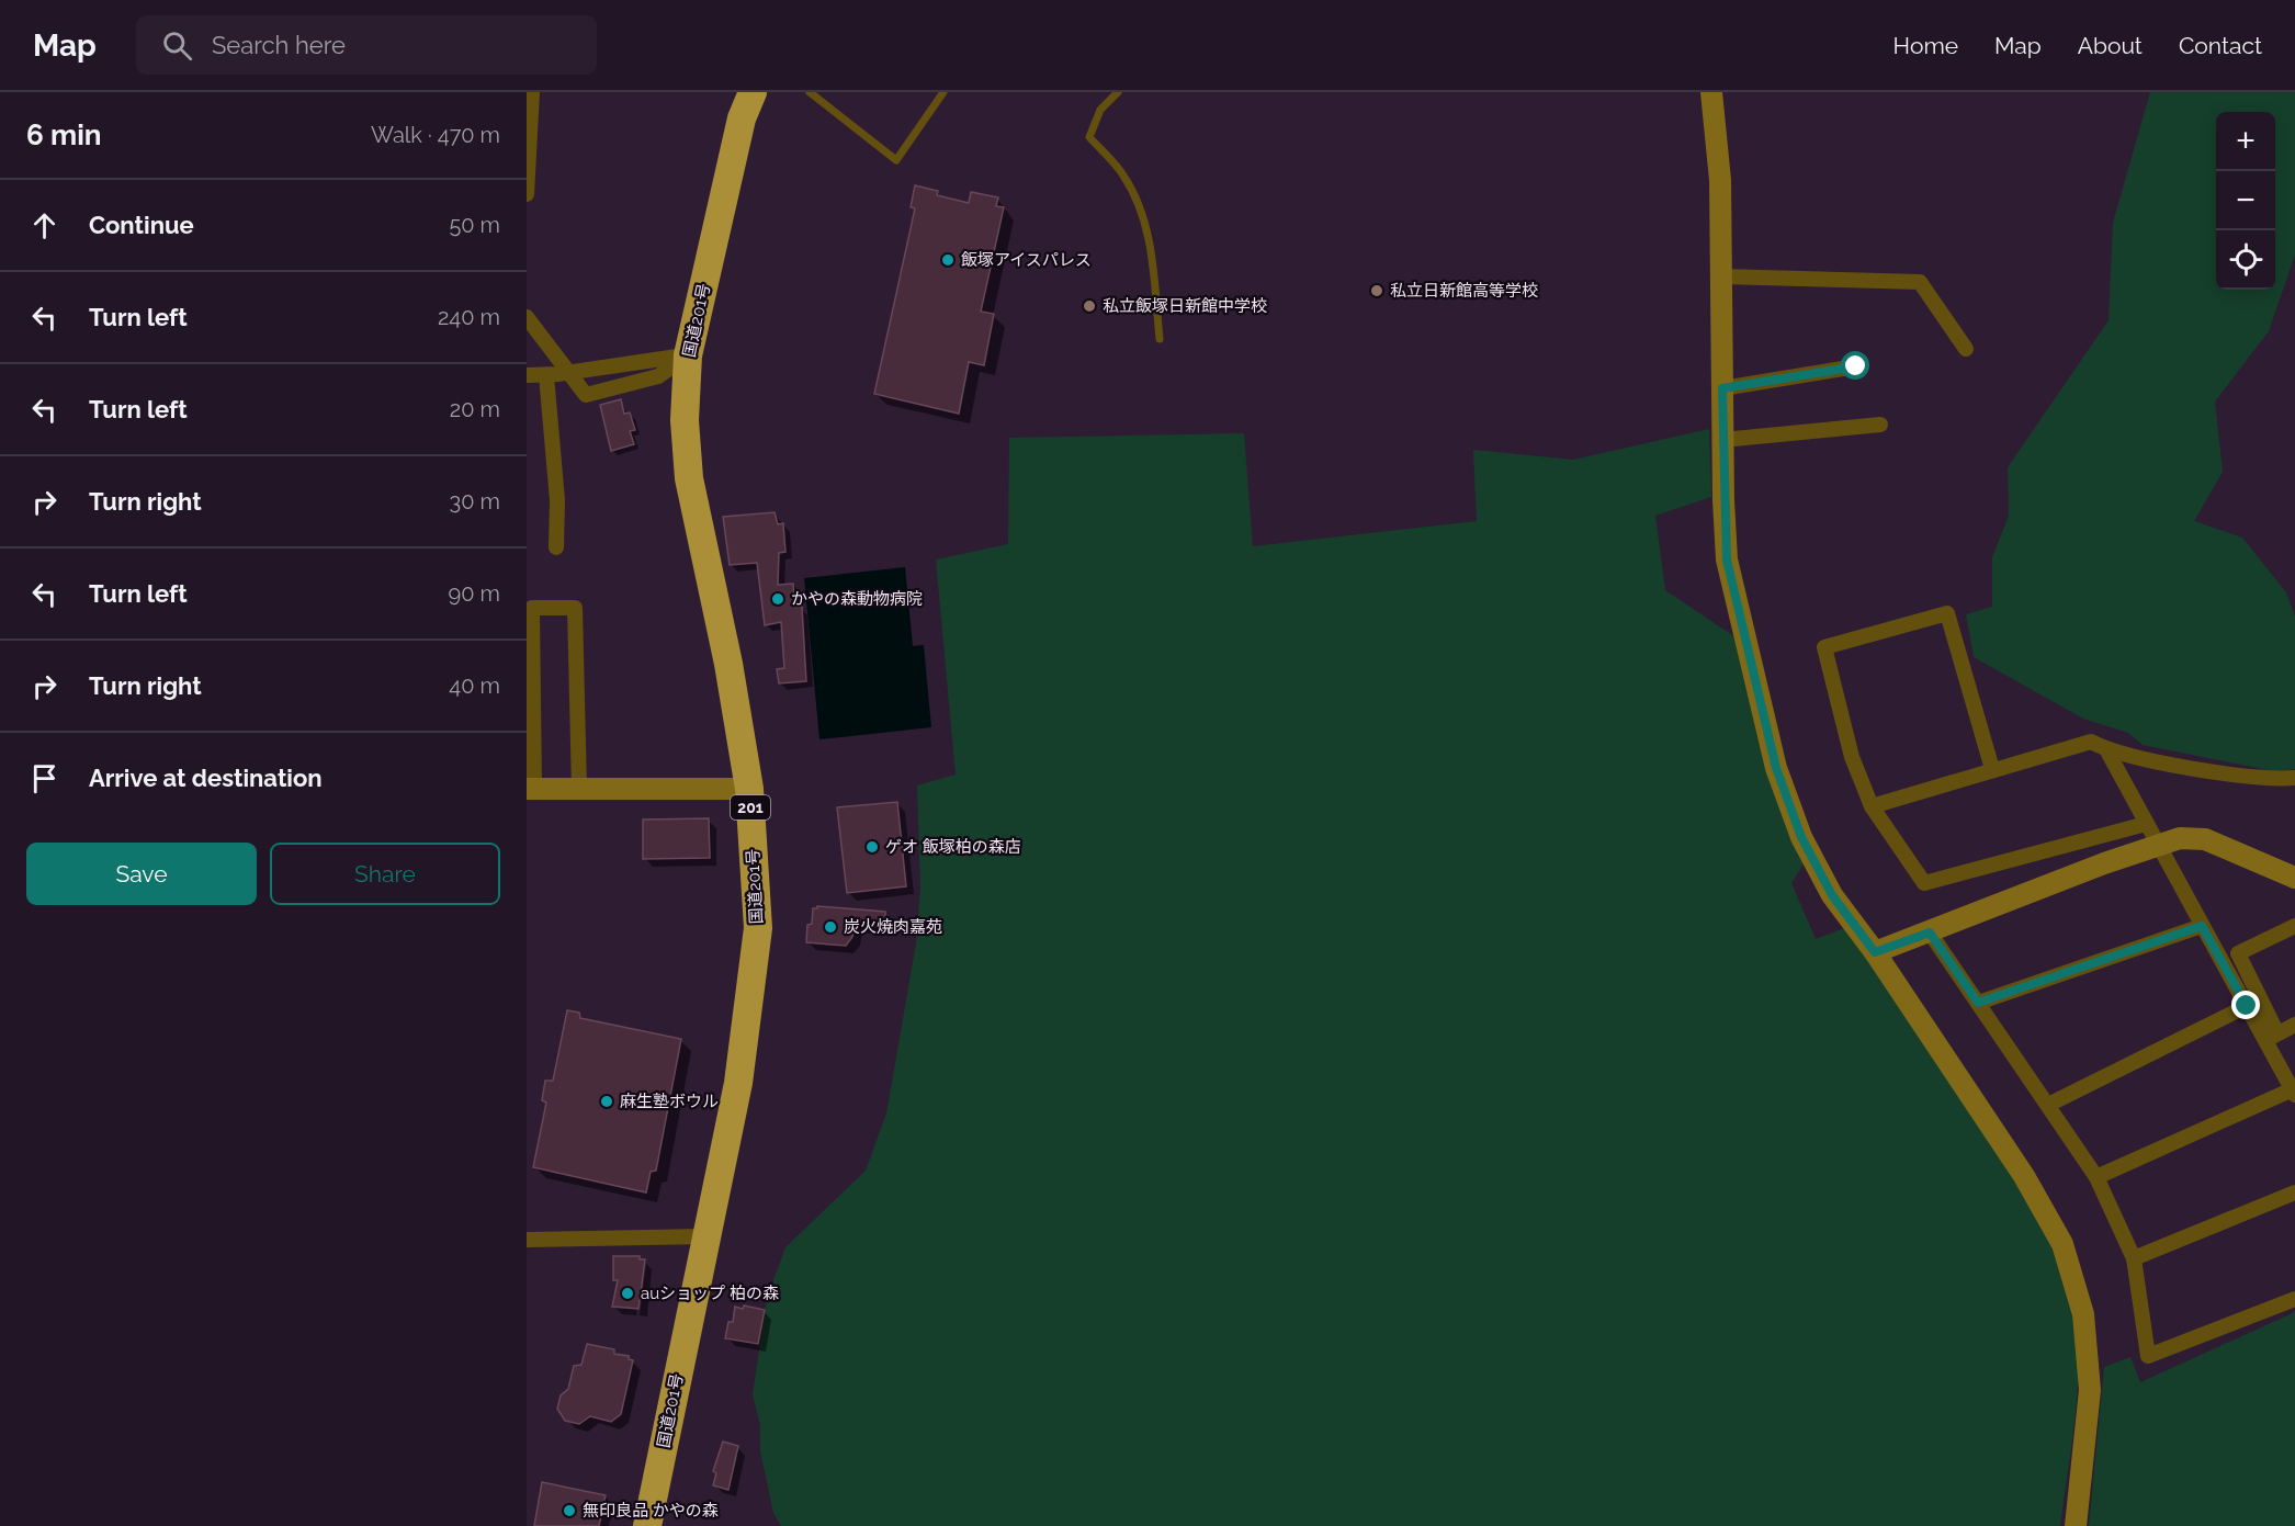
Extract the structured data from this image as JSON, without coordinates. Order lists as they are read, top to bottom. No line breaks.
{"streets":{"highway":["国道201号","201"]},"places":["飯塚アイスパレス","私立日新館高等学校","私立飯塚日新館中学校","かやの森動物病院","ゲオ 飯塚柏の森店","炭火焼肉嘉苑","麻生塾ボウル","auショップ 柏の森","無印良品 かやの森"],"page":{"header":"Map","search":"Search here","nav":["Home","Map","About","Contact"],"heading":["6 min","Walk · 470 m"],"map_buttons":["+","−"],"list":[["Continue","50 m"],["Turn left","240 m"],["Turn left","20 m"],["Turn right","30 m"],["Turn left","90 m"],["Turn right","40 m"],"Arrive at destination"],"buttons":["Save","Share"]}}
